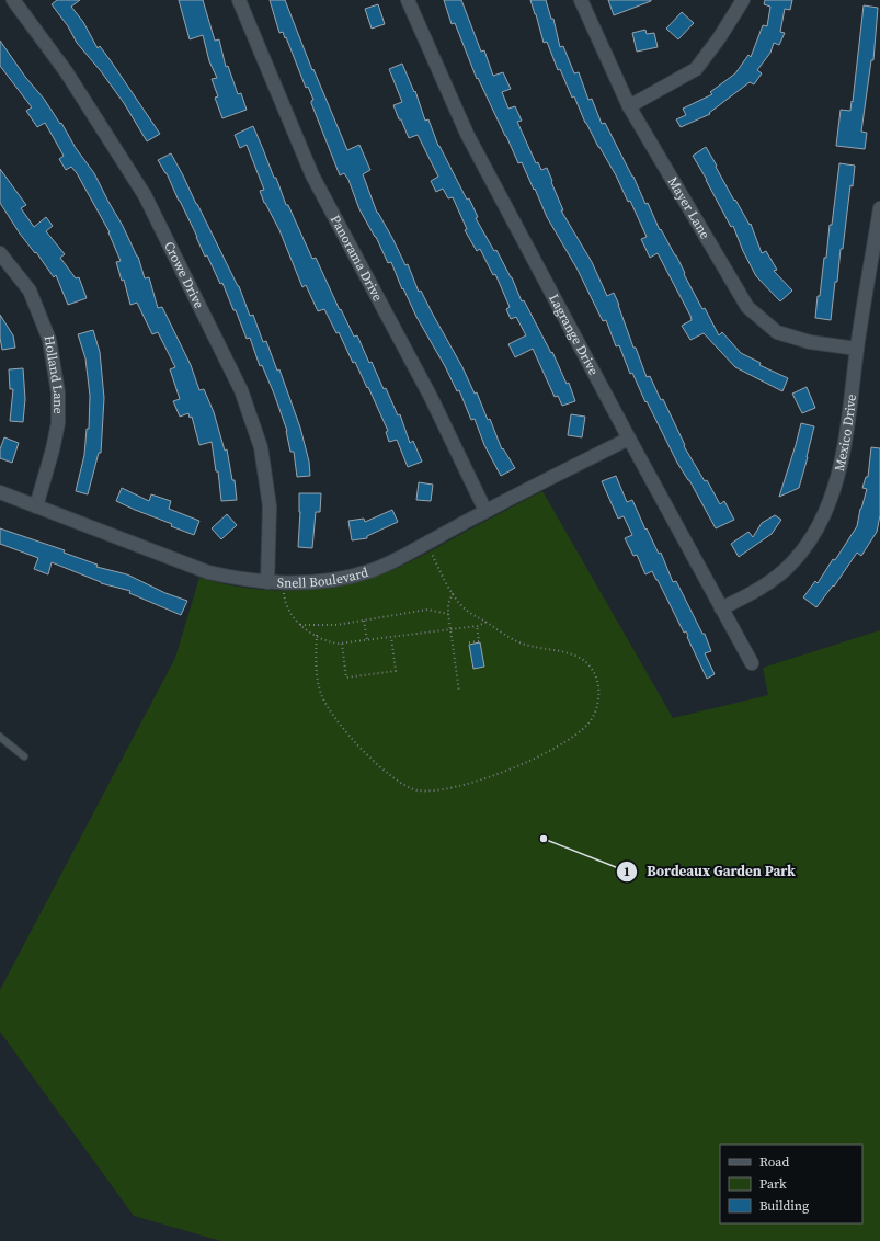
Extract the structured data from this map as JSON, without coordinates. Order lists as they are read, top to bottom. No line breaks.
{"streets":{"street":["Mayer Lane","Panorama Drive","Crowe Drive","Lagrange Drive","Holland Lane","Mexico Drive","Snell Boulevard"]},"crossings":[["Mayer Lane","Mexico Drive"],["Panorama Drive","Snell Boulevard"],["Crowe Drive","Snell Boulevard"],["Lagrange Drive","Mexico Drive"],["Lagrange Drive","Snell Boulevard"],["Holland Lane","Snell Boulevard"]],"places":["Bordeaux Garden Park"],"legend":["Road","Park","Building"]}
